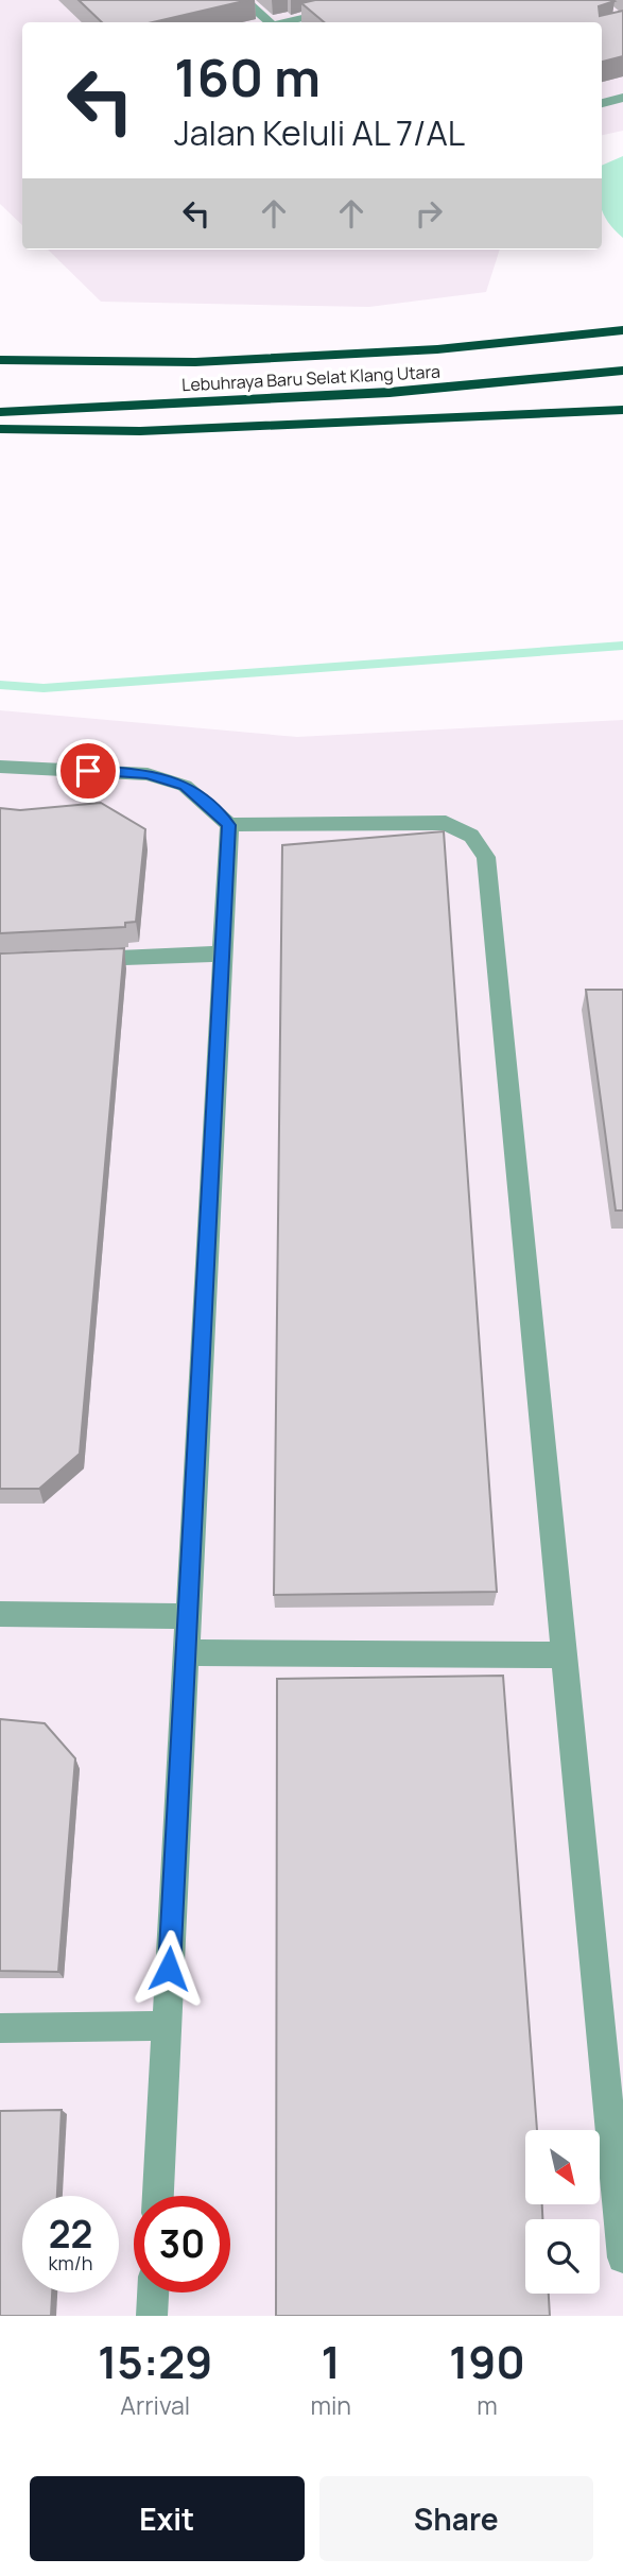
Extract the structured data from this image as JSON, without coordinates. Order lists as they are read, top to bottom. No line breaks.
{"streets":{"highway":["Lebuhraya Baru Selat Klang Utara"]},"north":"bottom right","page":{"turn":["160 m","Jalan Keluli AL 7/AL"],"speed":"22 km/h","limit":"30","eta":["15:29","Arrival","1","min","190","m"],"buttons":["Exit","Share"]}}
